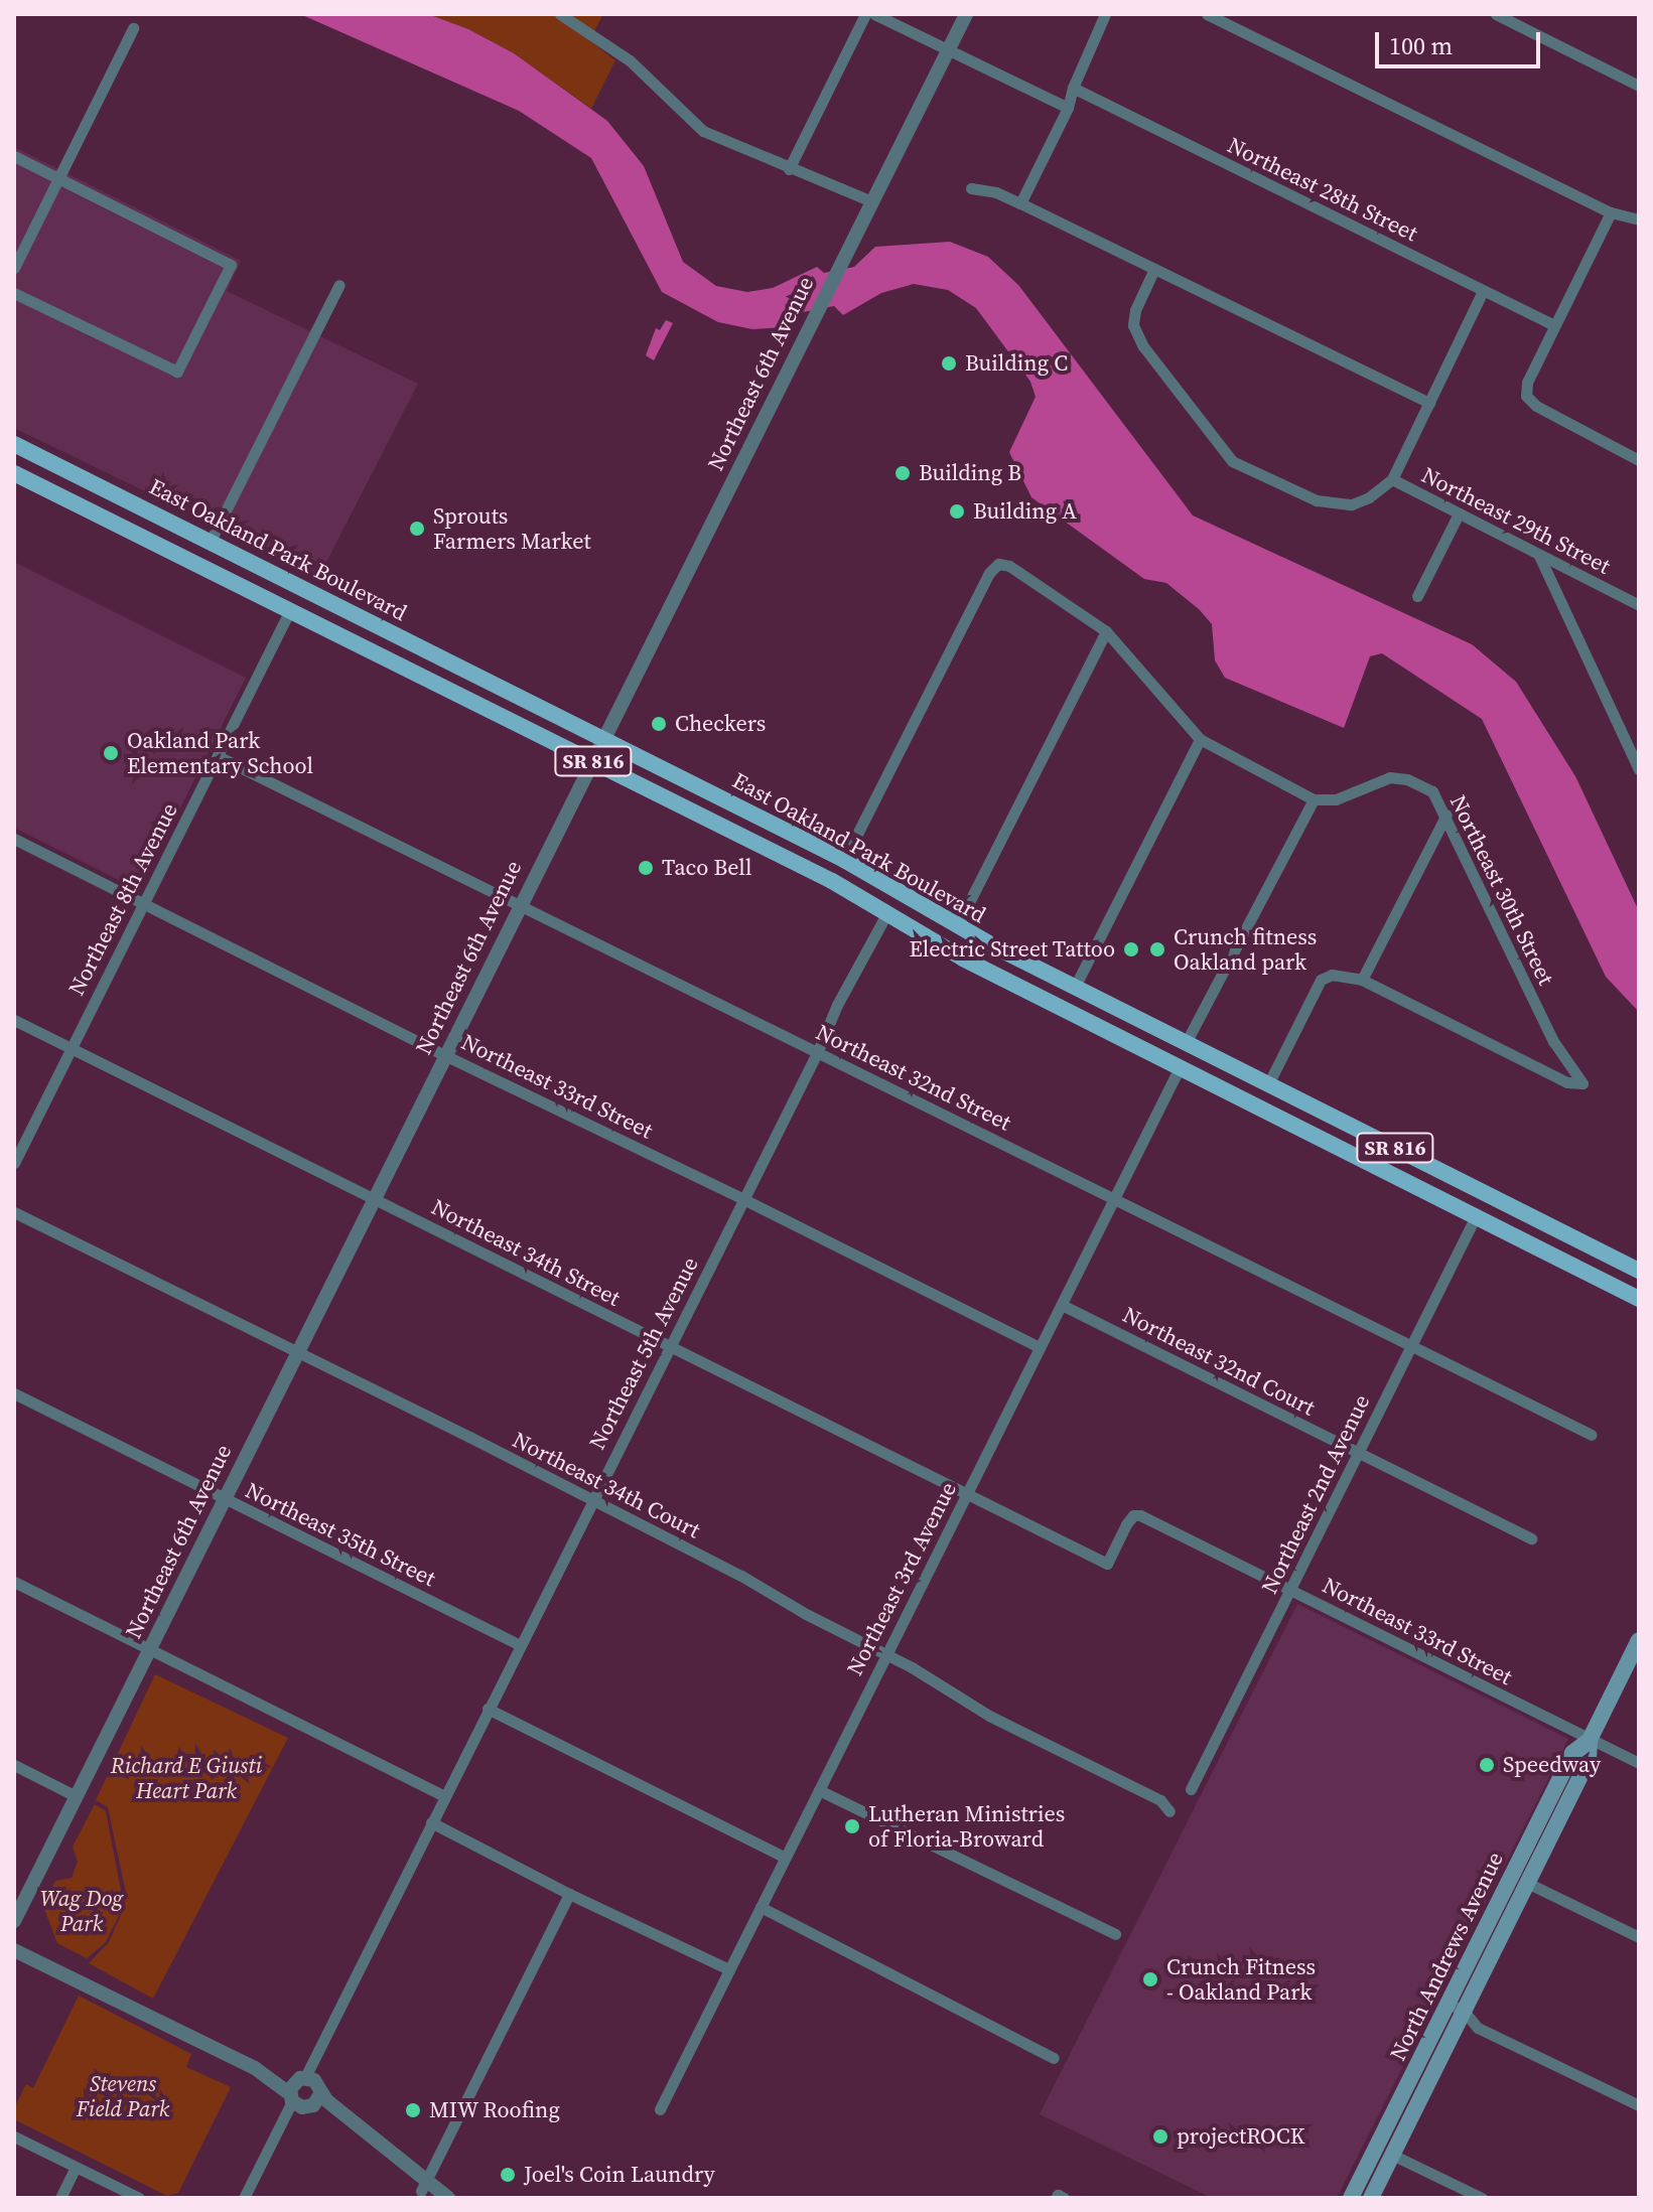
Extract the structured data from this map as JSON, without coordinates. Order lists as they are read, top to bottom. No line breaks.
{"streets":{"main road":["East Oakland Park Boulevard","SR 816","North Andrews Avenue"],"street":["Northeast 28th Street","Northeast 6th Avenue","Northeast 29th Street","Northeast 30th Street","Northeast 8th Avenue","Northeast 32nd Street","Northeast 33rd Street","Northeast 34th Street","Northeast 5th Avenue","Northeast 32nd Court","Northeast 34th Court","Northeast 2nd Avenue","Northeast 35th Street","Northeast 3rd Avenue"]},"crossings":[["Northeast 6th Avenue","East Oakland Park Boulevard"],["Northeast 6th Avenue","Northeast 32nd Street"],["Northeast 6th Avenue","Northeast 33rd Street"],["Northeast 6th Avenue","Northeast 34th Street"],["Northeast 6th Avenue","Northeast 34th Court"],["Northeast 6th Avenue","Northeast 35th Street"],["East Oakland Park Boulevard","Northeast 8th Avenue"],["East Oakland Park Boulevard","Northeast 5th Avenue"],["East Oakland Park Boulevard","Northeast 2nd Avenue"],["East Oakland Park Boulevard","Northeast 3rd Avenue"],["Northeast 8th Avenue","Northeast 32nd Street"],["Northeast 8th Avenue","Northeast 33rd Street"],["Northeast 8th Avenue","Northeast 34th Street"],["Northeast 32nd Street","Northeast 5th Avenue"],["Northeast 32nd Street","Northeast 2nd Avenue"],["Northeast 32nd Street","Northeast 3rd Avenue"],["Northeast 33rd Street","Northeast 34th Street"],["Northeast 33rd Street","Northeast 5th Avenue"],["Northeast 33rd Street","Northeast 2nd Avenue"],["Northeast 33rd Street","Northeast 3rd Avenue"],["Northeast 33rd Street","North Andrews Avenue"],["Northeast 34th Street","Northeast 5th Avenue"],["Northeast 34th Street","Northeast 3rd Avenue"],["Northeast 5th Avenue","Northeast 34th Court"],["Northeast 5th Avenue","Northeast 35th Street"],["Northeast 32nd Court","Northeast 2nd Avenue"],["Northeast 32nd Court","Northeast 3rd Avenue"],["Northeast 34th Court","Northeast 3rd Avenue"]],"parks":["Richard E Giusti Heart Park","Wag Dog Park","Stevens Field Park"],"places":["Building C","Building B","Building A","Sprouts Farmers Market","Checkers","Oakland Park Elementary School","Taco Bell","Electric Street Tattoo","Crunch fitness Oakland park","Speedway","Lutheran Ministries of Floria-Broward","Crunch Fitness - Oakland Park","MIW Roofing","projectROCK","Joel's Coin Laundry"],"scale_bar":"100 m"}
